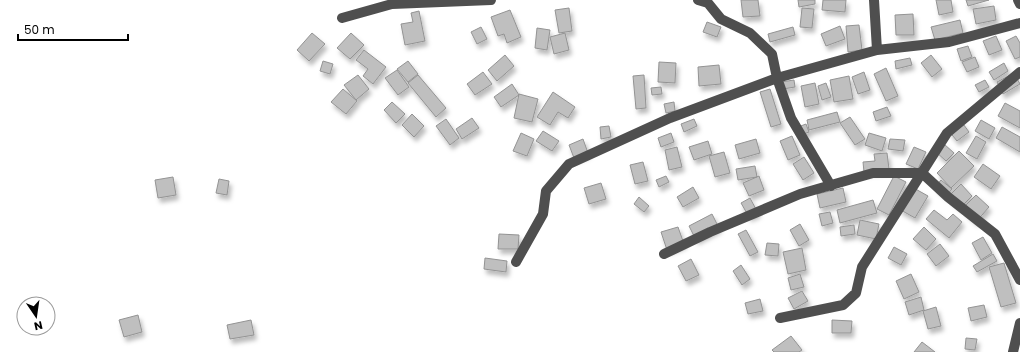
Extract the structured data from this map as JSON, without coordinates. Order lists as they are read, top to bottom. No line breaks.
{"scale_bar":"50 m","north":"bottom"}
